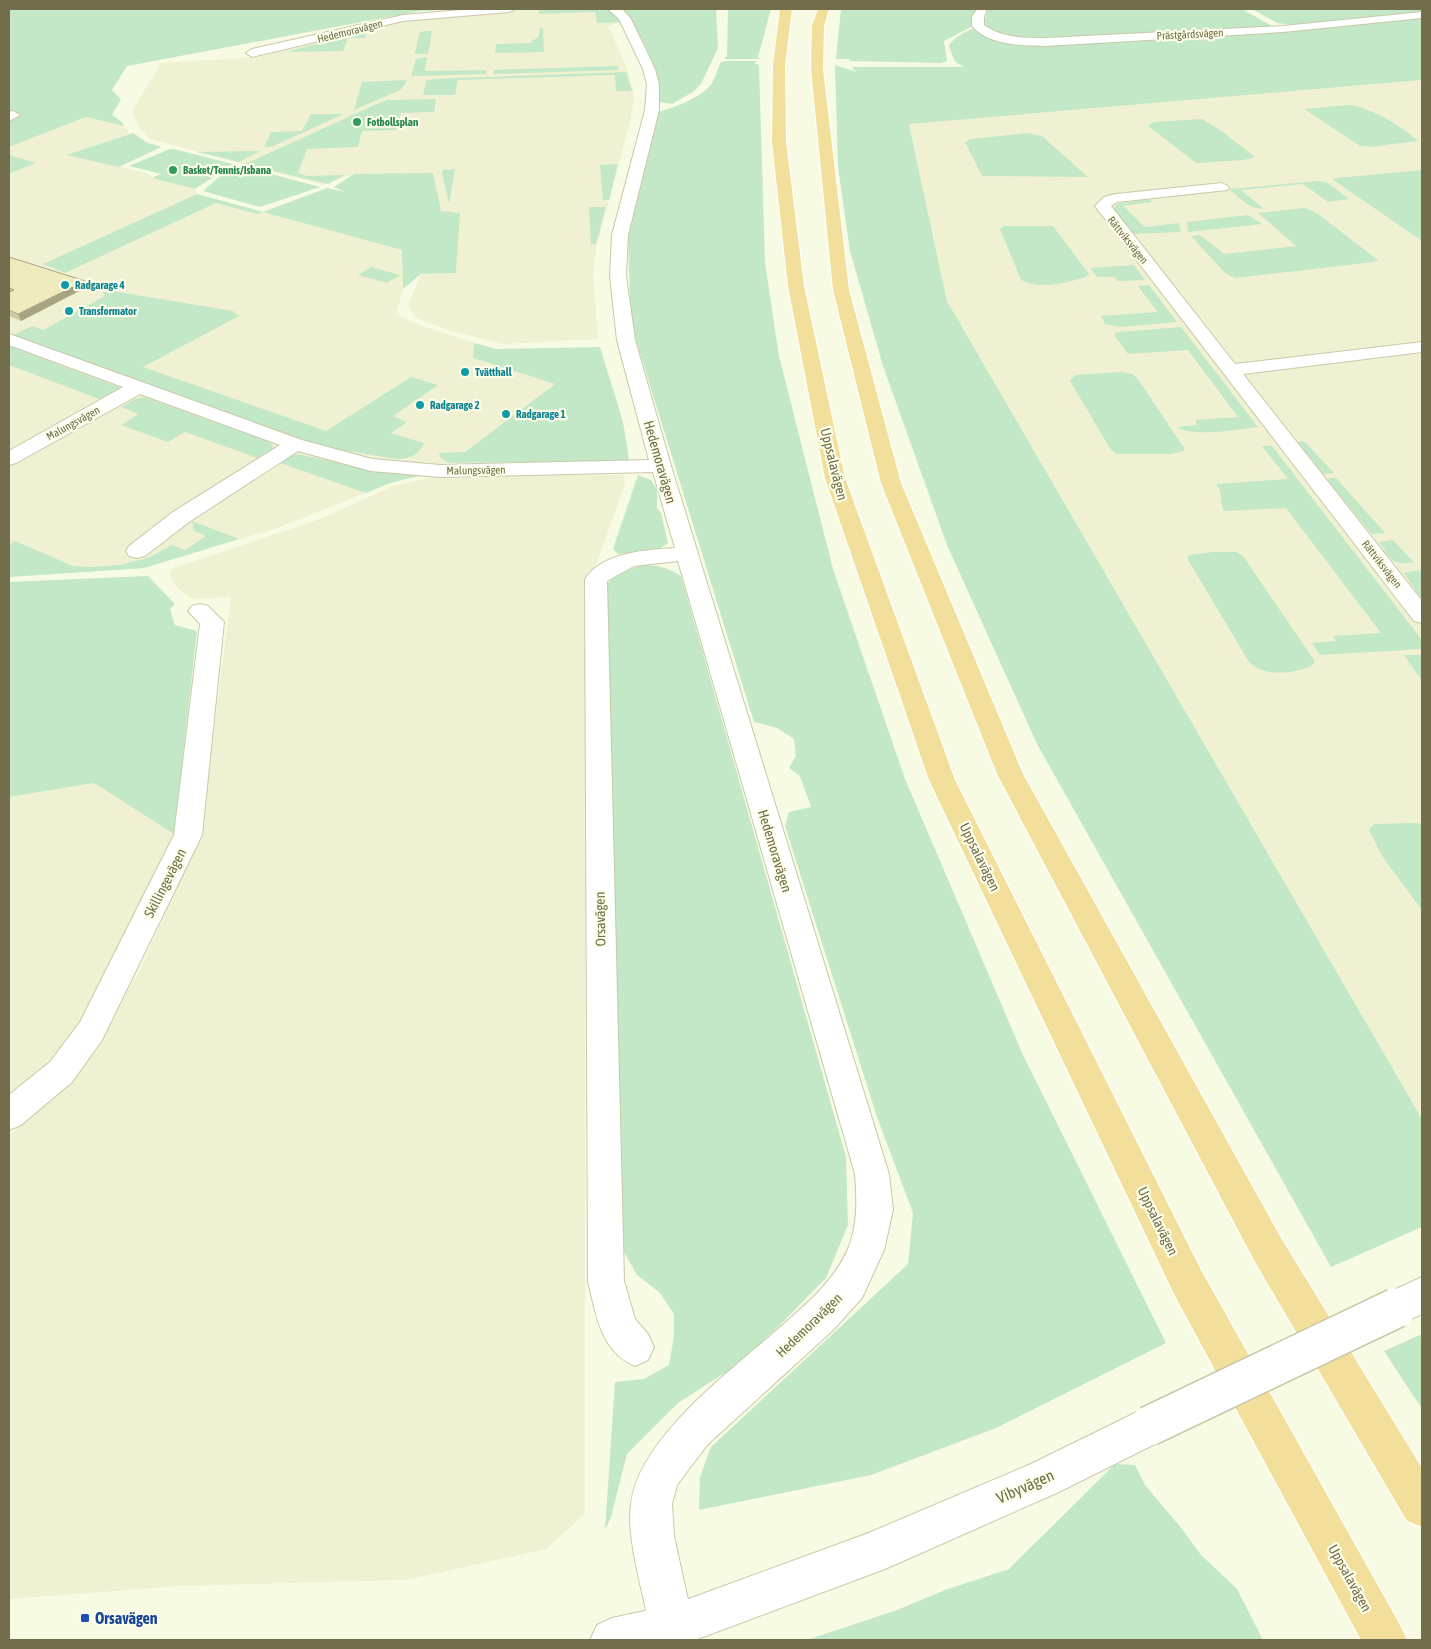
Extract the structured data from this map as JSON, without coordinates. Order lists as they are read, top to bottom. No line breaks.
{"streets":{"highway":["Uppsalavägen"],"street":["Hedemoravägen","Prästgårdsvägen","Rättviksvägen","Malungsvägen","Skillingevägen","Orsavägen","Vibyvägen"]},"crossings":[["Hedemoravägen","Malungsvägen"],["Hedemoravägen","Orsavägen"],["Hedemoravägen","Vibyvägen"]],"places":{"other":["Fotbollsplan","Basket/Tennis/Isbana","Radgarage 4","Transformator","Tvätthall","Radgarage 2","Radgarage 1"],"transit":["Orsavägen"]}}
